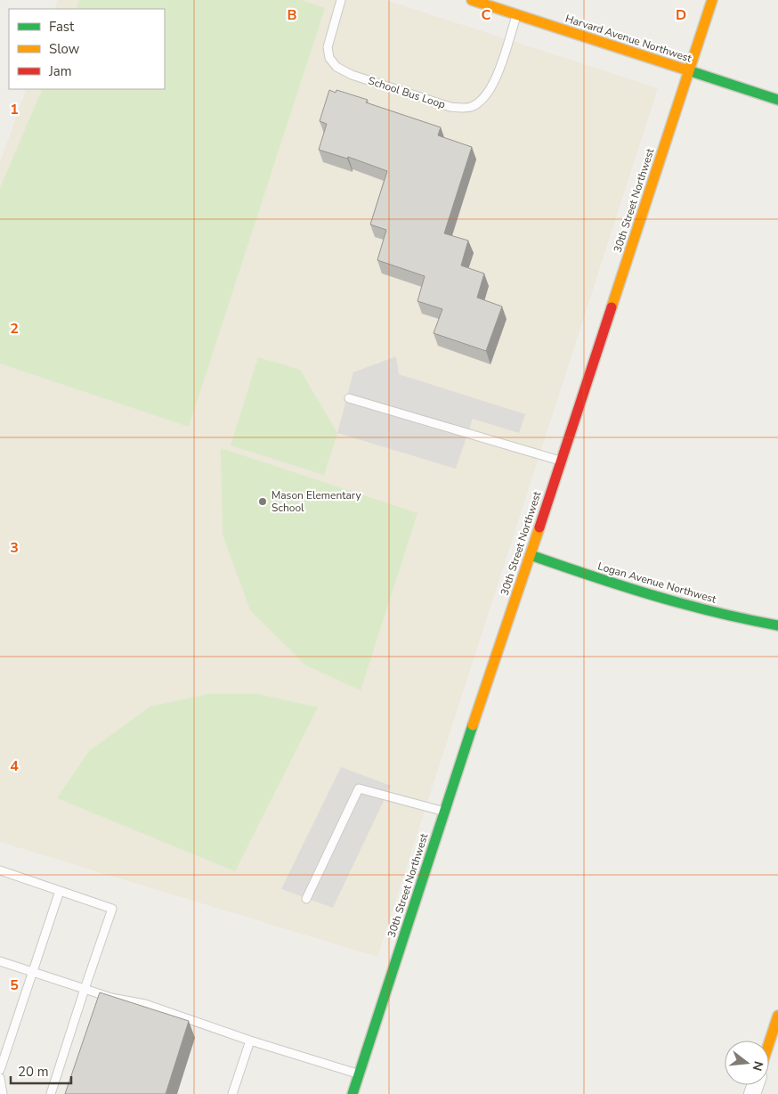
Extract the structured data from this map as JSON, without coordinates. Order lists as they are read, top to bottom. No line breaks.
{"streets":{"main road":["Harvard Avenue Northwest","30th Street Northwest","Logan Avenue Northwest"],"lane":["School Bus Loop"]},"crossings":[["Harvard Avenue Northwest","School Bus Loop"],["Harvard Avenue Northwest","30th Street Northwest"],["30th Street Northwest","Logan Avenue Northwest"]],"places":["Mason Elementary School"],"legend":["Fast","Slow","Jam"],"scale_bar":"20 m","north":"right","grid":{"columns":["B","C","D"],"rows":["1","2","3","4","5"]}}
